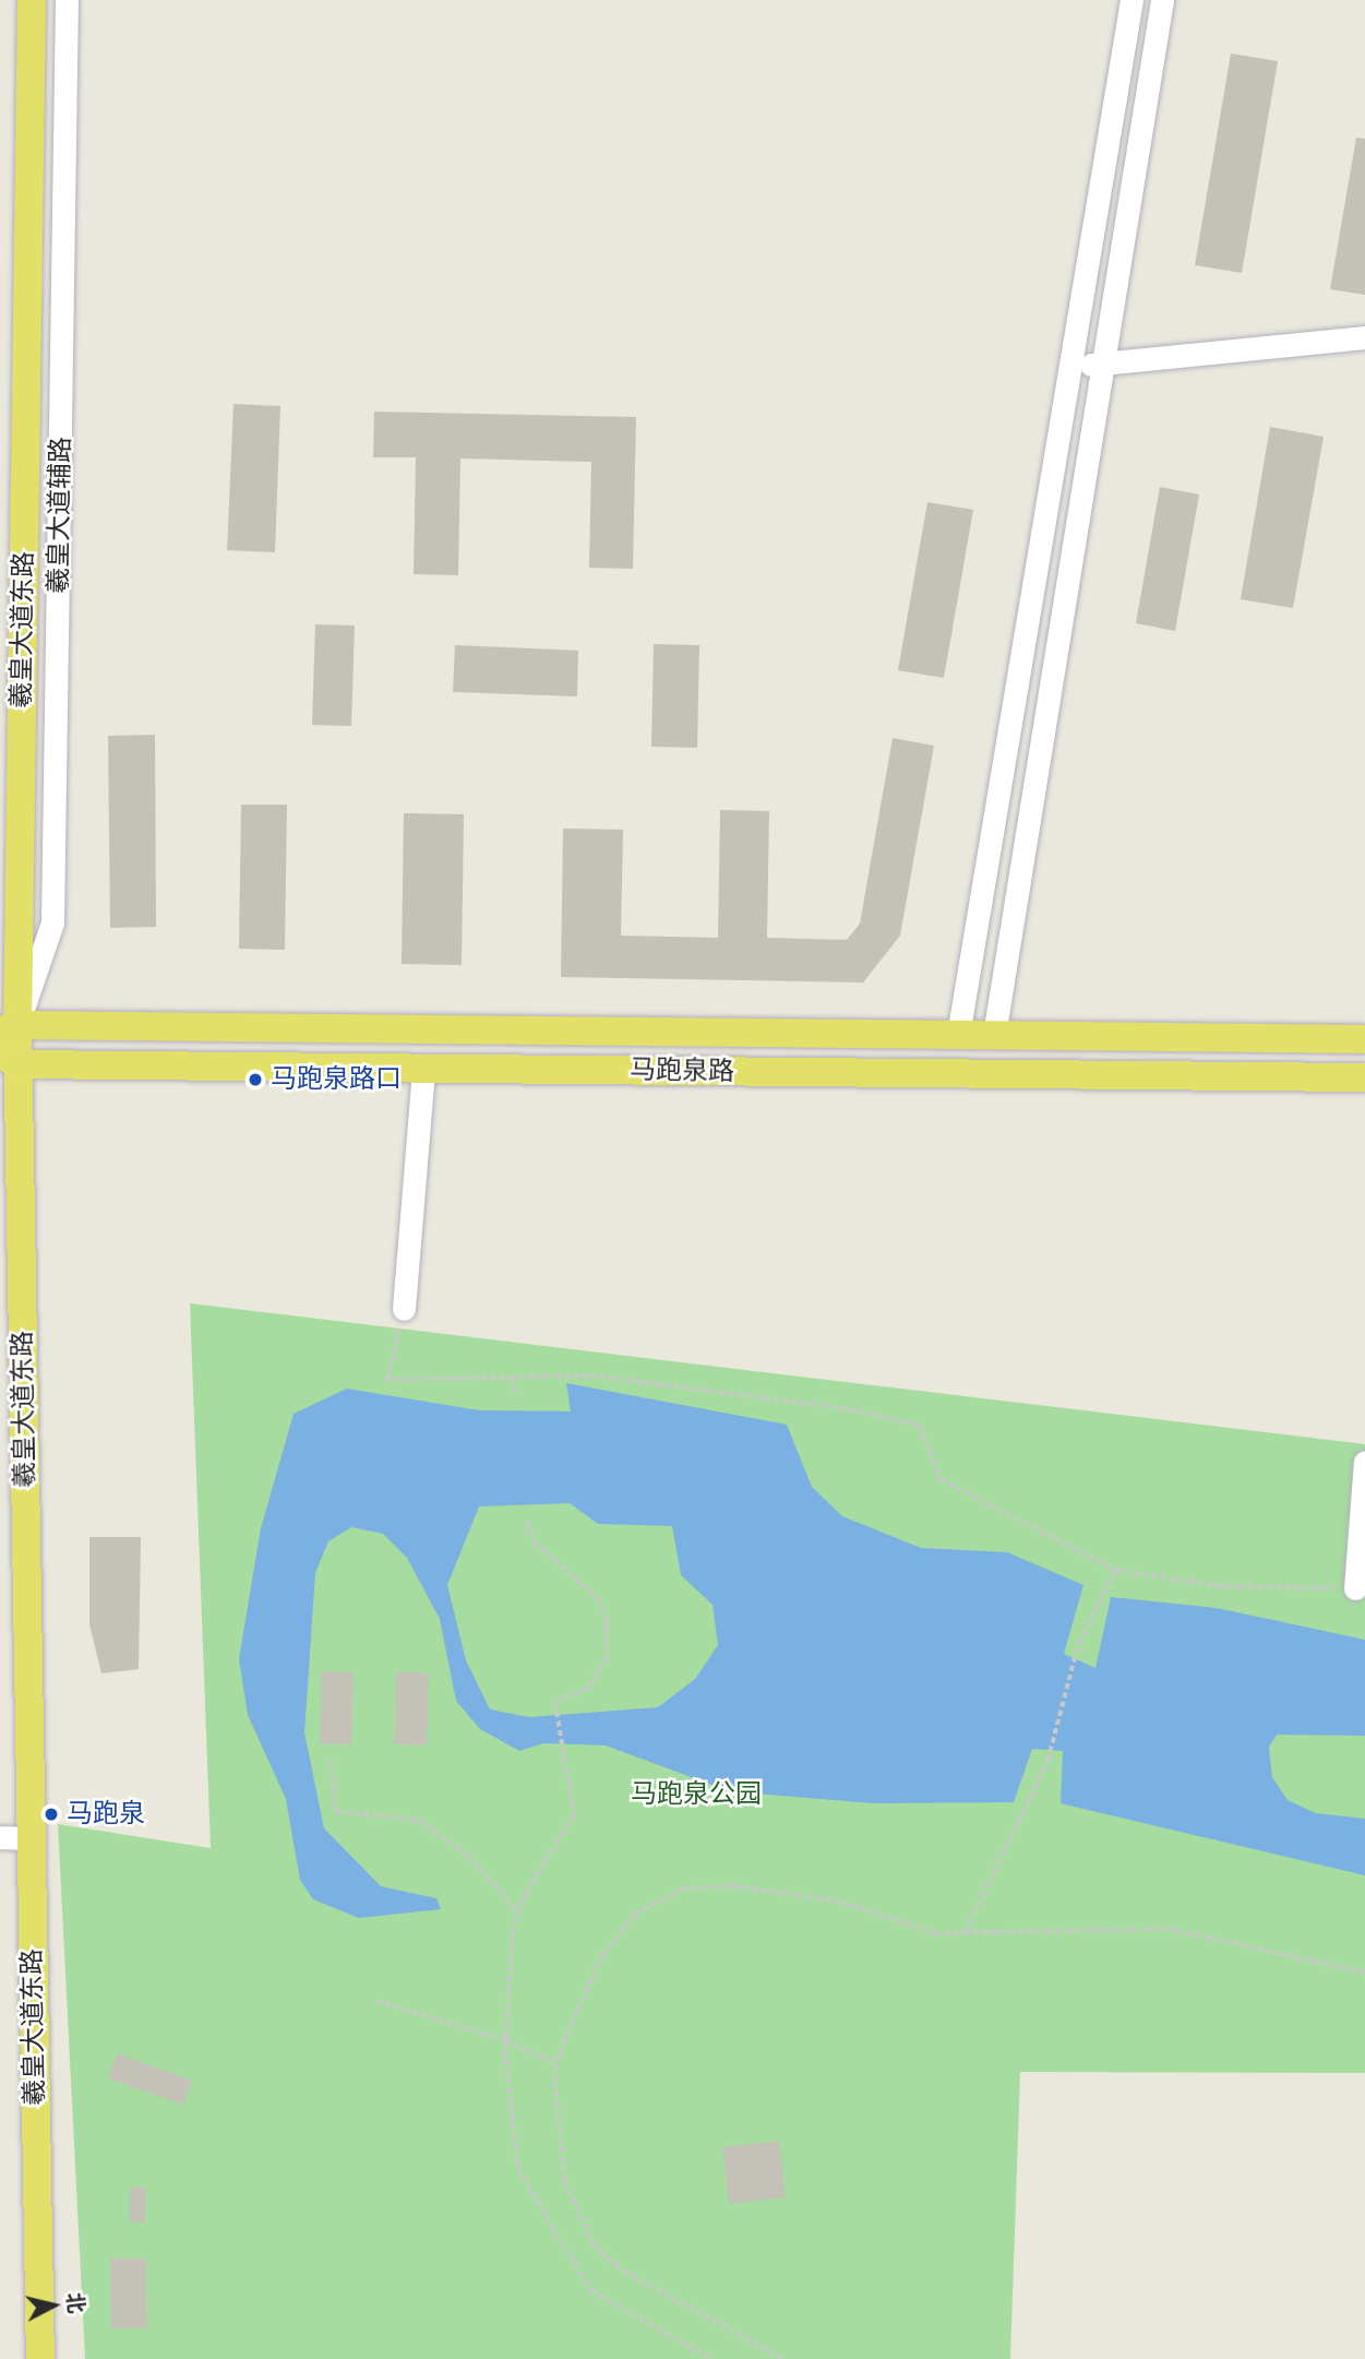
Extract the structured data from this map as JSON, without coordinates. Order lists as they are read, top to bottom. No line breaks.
{"streets":{"main road":["羲皇大道东路","马跑泉路"],"street":["羲皇大道辅路"]},"crossings":[["羲皇大道辅路","羲皇大道东路"],["羲皇大道辅路","马跑泉路"],["羲皇大道东路","马跑泉路"]],"parks":["马跑泉公园"],"places":["马跑泉路口","马跑泉"],"north":"right"}
